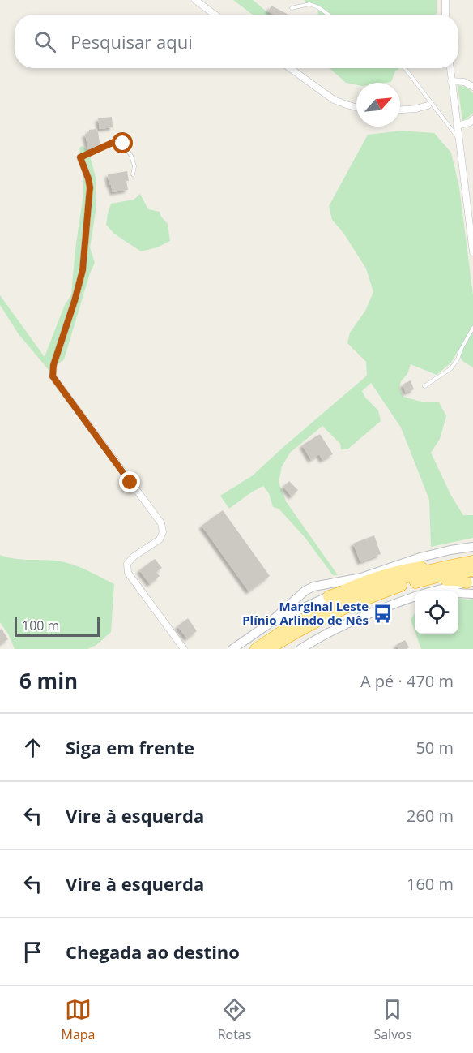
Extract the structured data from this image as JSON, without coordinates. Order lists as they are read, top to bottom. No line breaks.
{"places":{"bus stop":["Marginal Leste Plínio Arlindo de Nês"]},"scale_bar":"100 m","north":"top right","page":{"search":"Pesquisar aqui","scale":"100 m","heading":["6 min","A pé · 470 m"],"list":[["Siga em frente","50 m"],["Vire à esquerda","260 m"],["Vire à esquerda","160 m"],"Chegada ao destino"],"nav":["Mapa","Rotas","Salvos"]}}
